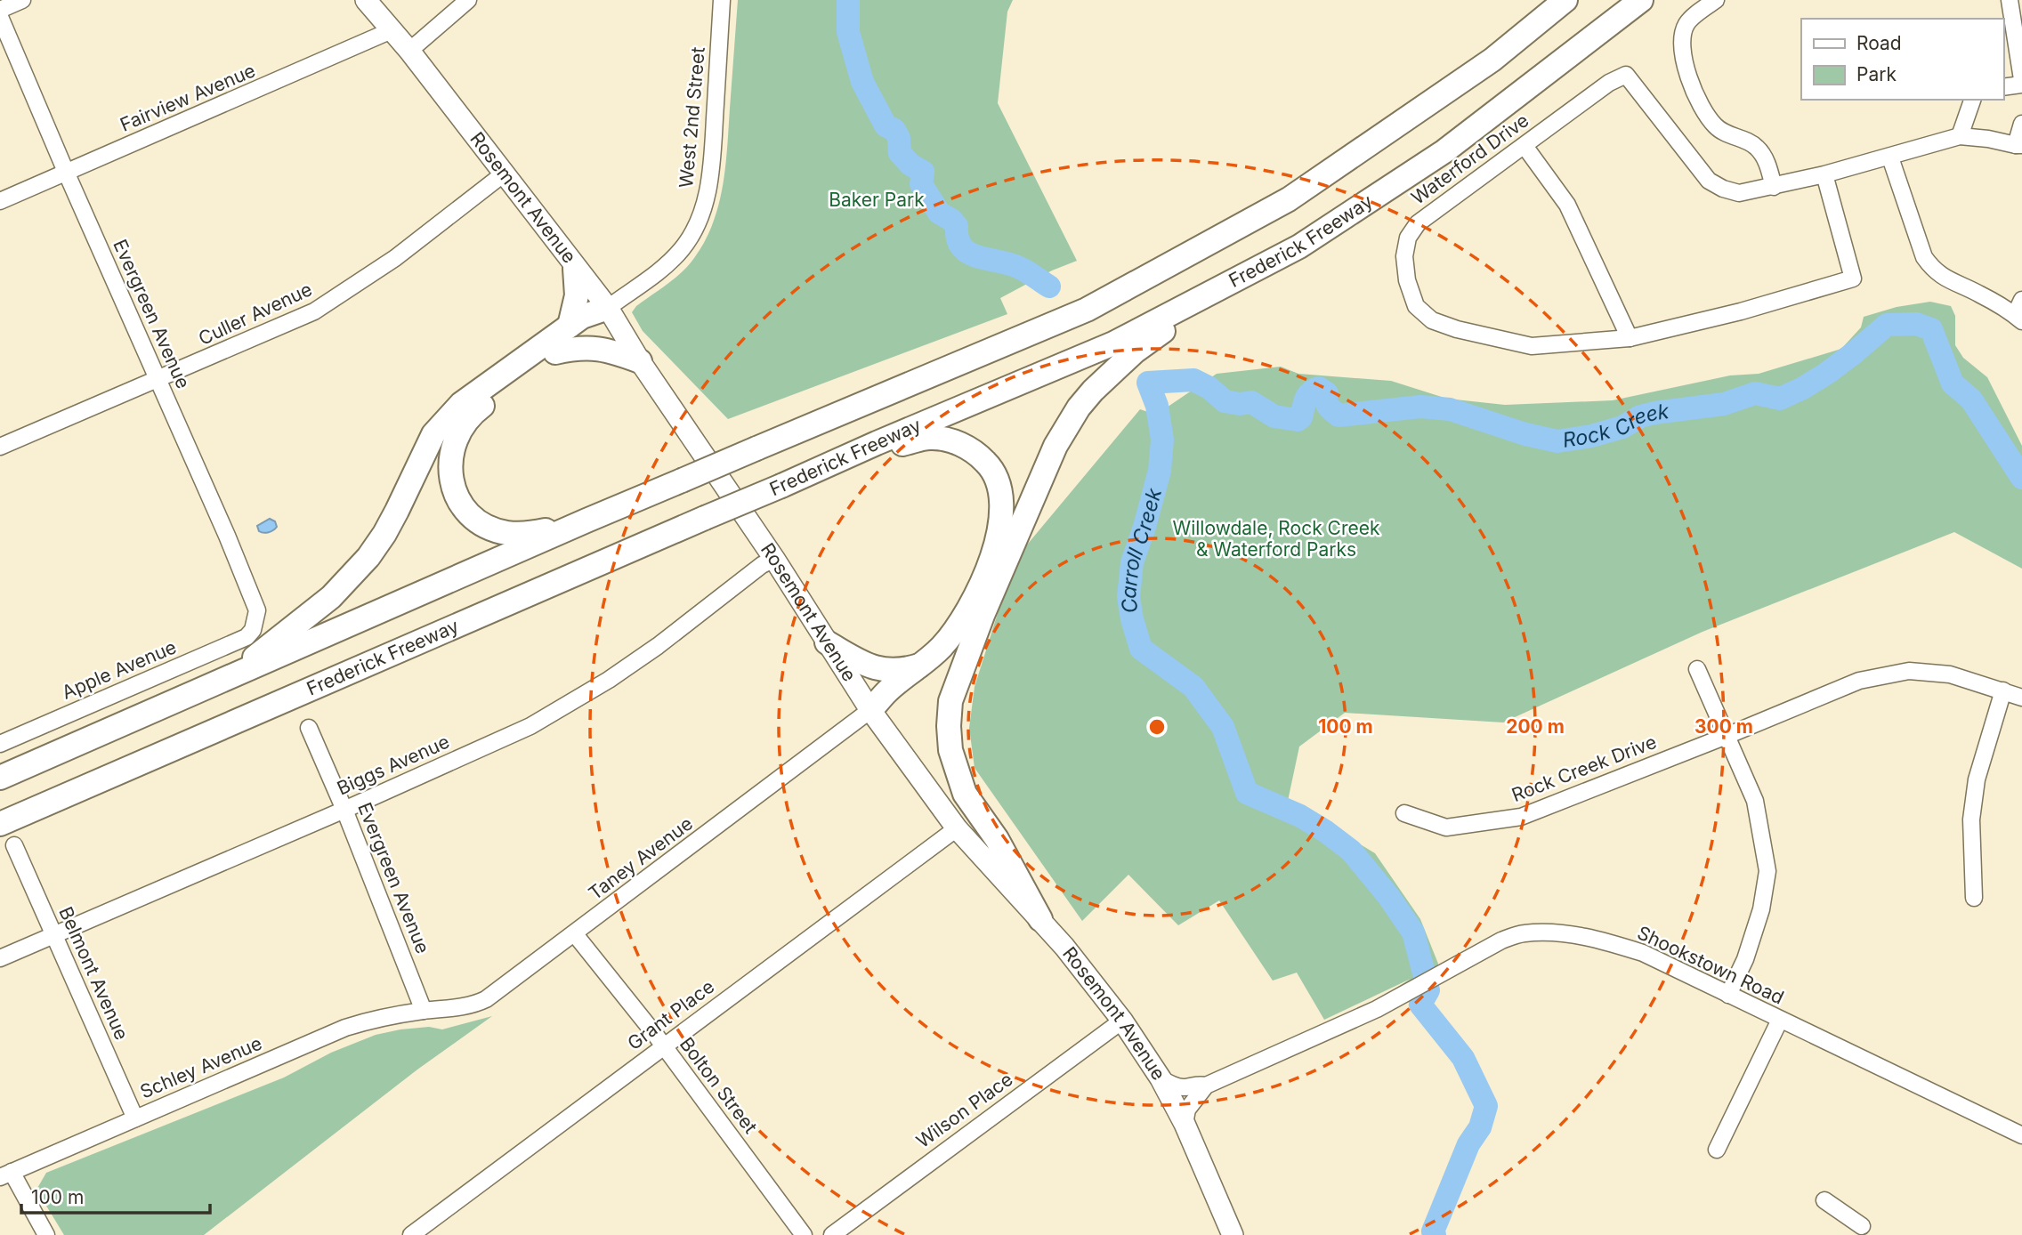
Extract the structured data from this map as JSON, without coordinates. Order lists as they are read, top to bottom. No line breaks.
{"streets":{"highway":["Frederick Freeway"],"main road":["Rosemont Avenue"],"street":["Fairview Avenue","West 2nd Street","Waterford Drive","Evergreen Avenue","Culler Avenue","Apple Avenue","Biggs Avenue","Rock Creek Drive","Taney Avenue","Shookstown Road","Belmont Avenue","Grant Place","Schley Avenue","Bolton Street","Wilson Place"]},"crossings":[["Fairview Avenue","Rosemont Avenue"],["Fairview Avenue","Evergreen Avenue"],["West 2nd Street","Rosemont Avenue"],["Rosemont Avenue","Culler Avenue"],["Rosemont Avenue","Biggs Avenue"],["Rosemont Avenue","Taney Avenue"],["Rosemont Avenue","Shookstown Road"],["Rosemont Avenue","Grant Place"],["Rosemont Avenue","Wilson Place"],["Evergreen Avenue","Culler Avenue"],["Evergreen Avenue","Apple Avenue"],["Evergreen Avenue","Biggs Avenue"],["Evergreen Avenue","Taney Avenue"],["Evergreen Avenue","Schley Avenue"],["Biggs Avenue","Belmont Avenue"],["Taney Avenue","Schley Avenue"],["Taney Avenue","Bolton Street"],["Belmont Avenue","Schley Avenue"],["Grant Place","Bolton Street"]],"water":["Rock Creek","Carroll Creek"],"parks":["Baker Park","Willowdale, Rock Creek & Waterford Parks"],"legend":["Road","Park"],"scale_bar":"100 m","rings":["100 m","200 m","300 m"]}
